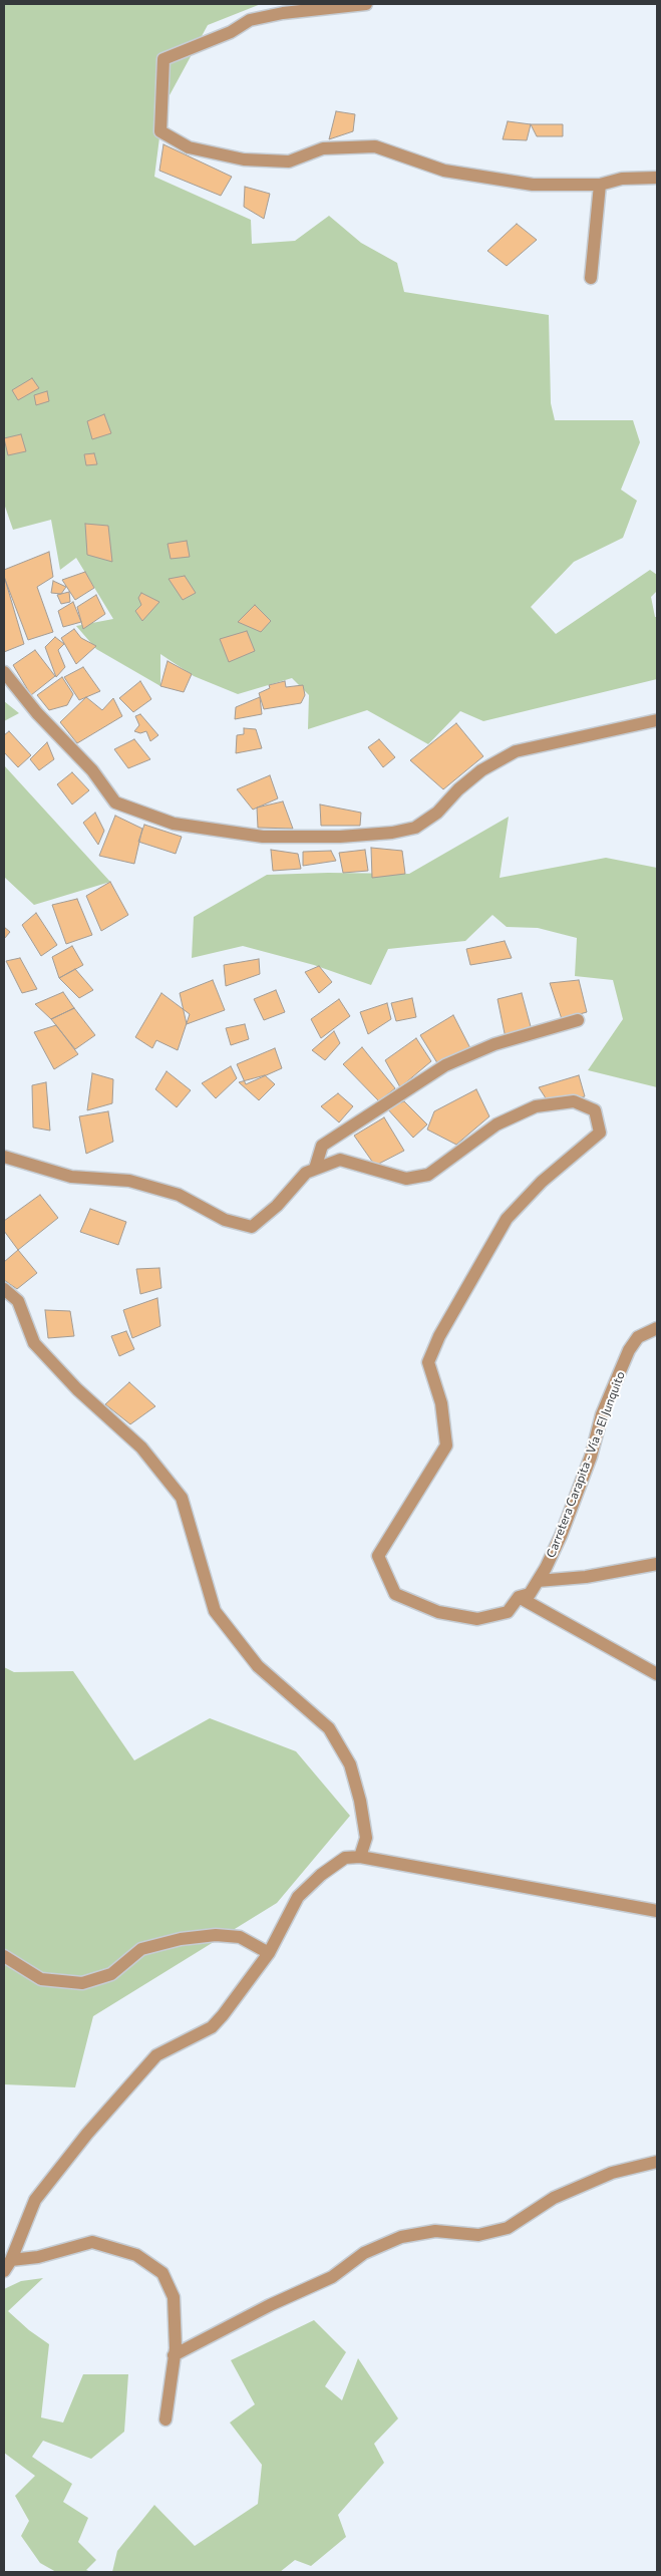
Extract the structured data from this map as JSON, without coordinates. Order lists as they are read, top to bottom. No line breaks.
{"streets":{"street":["Carretera Carapita - Vía a El Junquito"]}}
